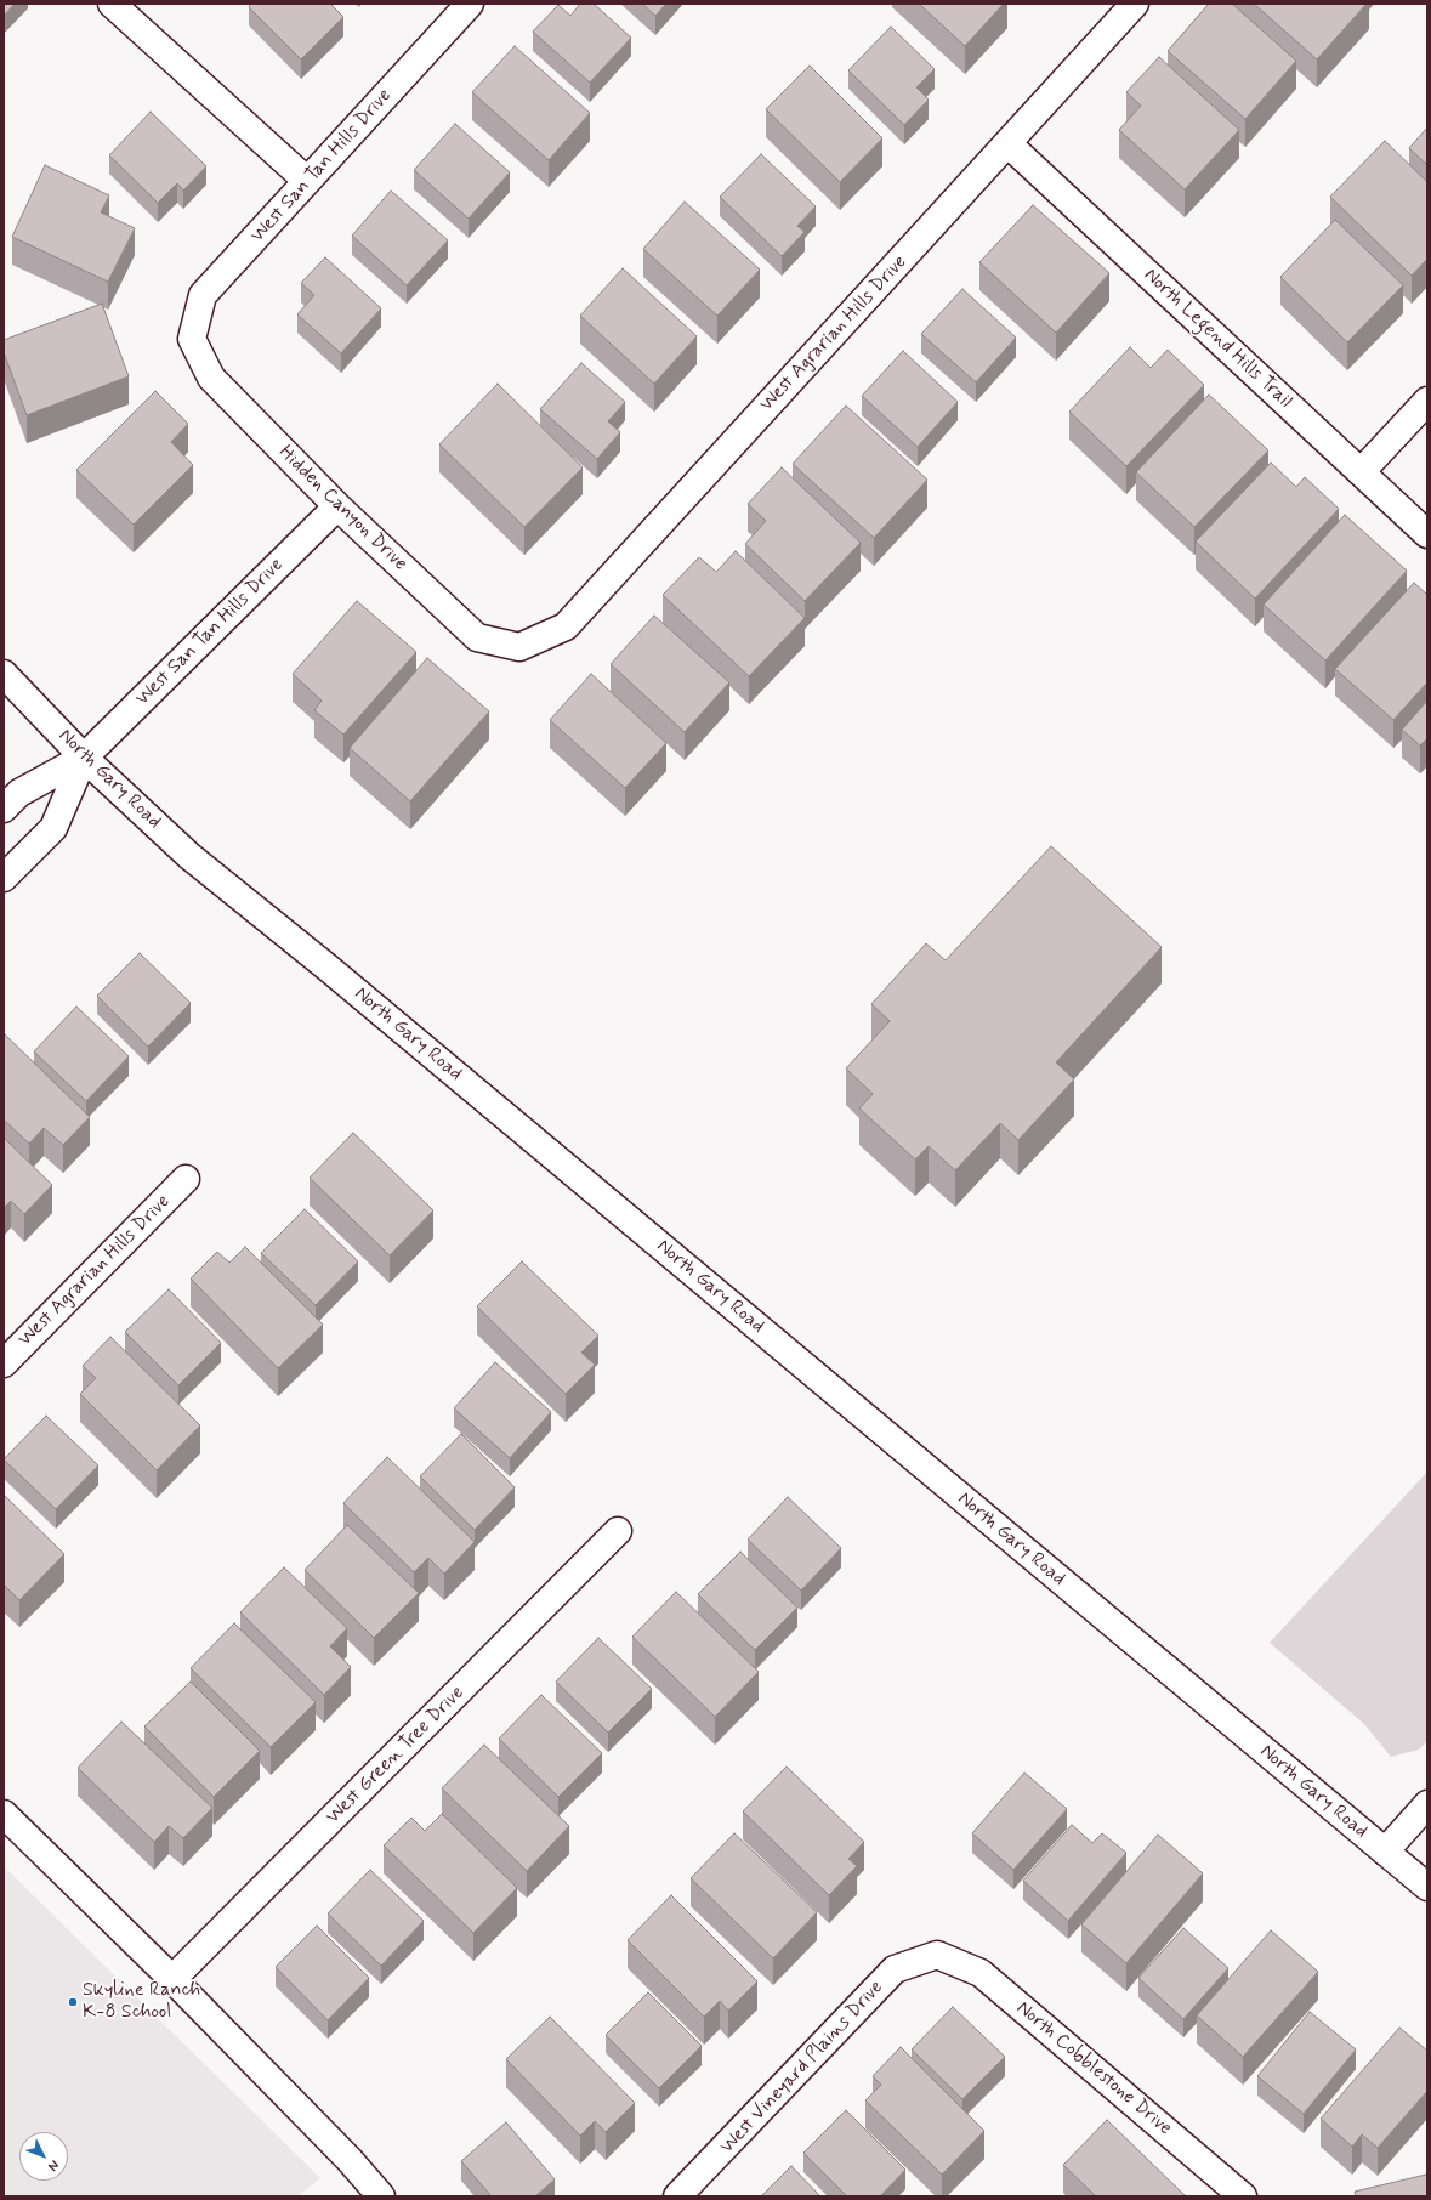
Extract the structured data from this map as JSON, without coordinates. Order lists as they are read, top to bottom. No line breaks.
{"streets":{"street":["West San Tan Hills Drive","West Agrarian Hills Drive","North Legend Hills Trail","Hidden Canyon Drive","North Gary Road","West Green Tree Drive","West Vineyard Plains Drive","North Cobblestone Drive"]},"crossings":[["West San Tan Hills Drive","Hidden Canyon Drive"],["West San Tan Hills Drive","North Gary Road"],["West Agrarian Hills Drive","North Legend Hills Trail"],["West Agrarian Hills Drive","Hidden Canyon Drive"],["West Vineyard Plains Drive","North Cobblestone Drive"]],"places":["Skyline Ranch K-8 School"],"north":"bottom right"}
